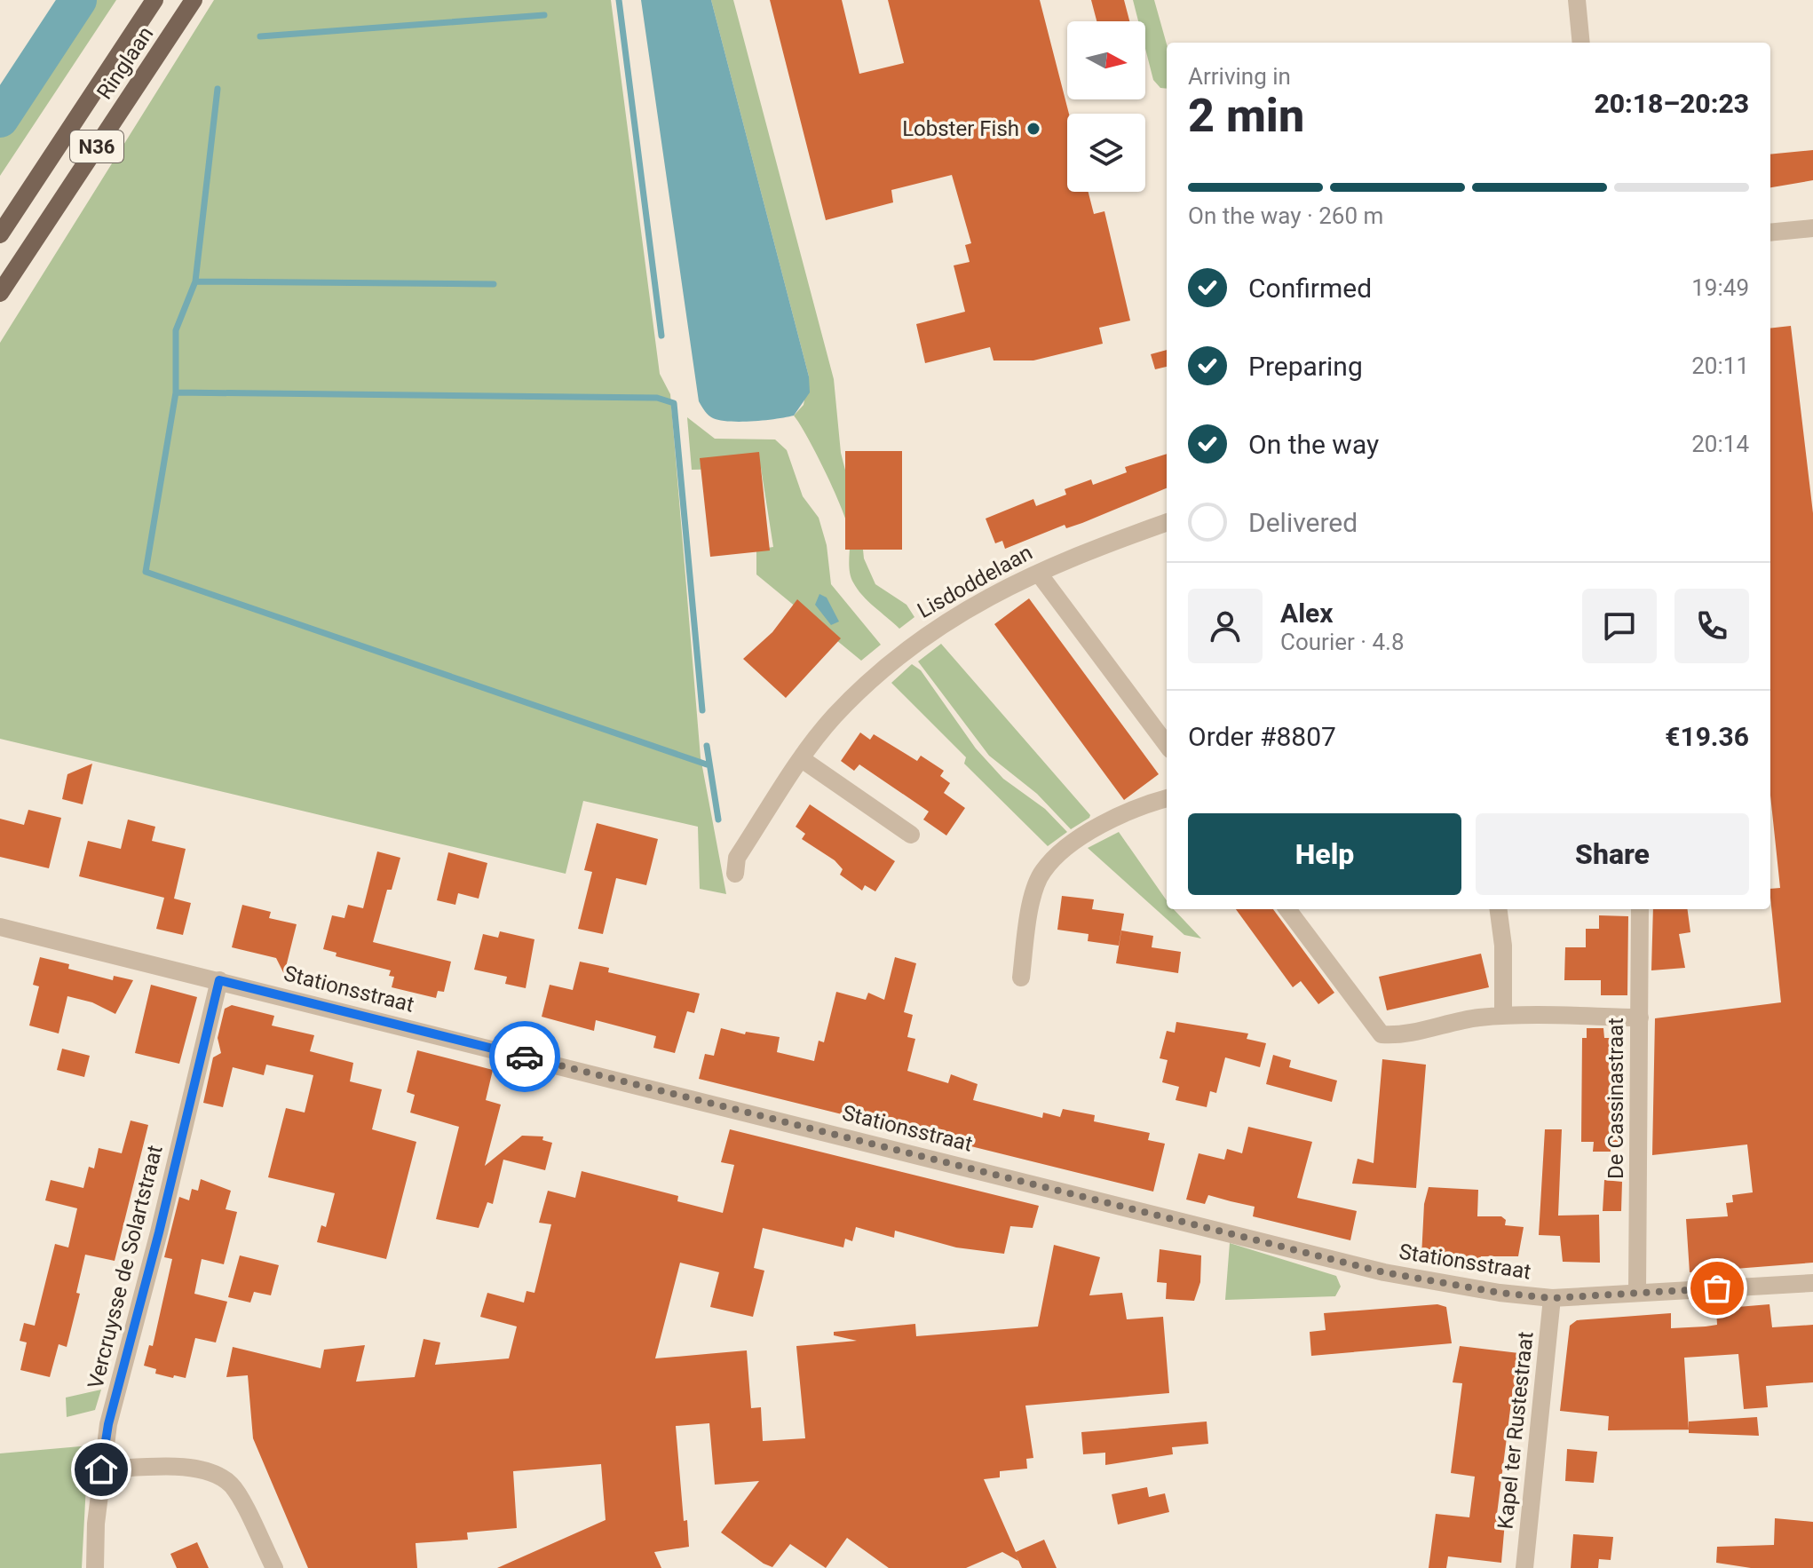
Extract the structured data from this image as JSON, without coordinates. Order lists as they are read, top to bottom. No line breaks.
{"streets":{"main road":["Ringlaan","N36"],"street":["Lisdoddelaan","Stationsstraat","De Cassinastraat","Vercruysse de Solartstraat","Kapel ter Rustestraat"]},"crossings":[["Stationsstraat","De Cassinastraat"],["Stationsstraat","Vercruysse de Solartstraat"],["Stationsstraat","Kapel ter Rustestraat"]],"places":["Lobster Fish"],"north":"right","page":{"heading":["2 min","Arriving in","20:18–20:23"],"panel":["Alex","Courier · 4.8","Order #8807","€19.36"],"bar":"On the way · 260 m","list":[["Confirmed","19:49"],["Preparing","20:11"],["On the way","20:14"],"Delivered"],"buttons":["Help","Share"]}}
